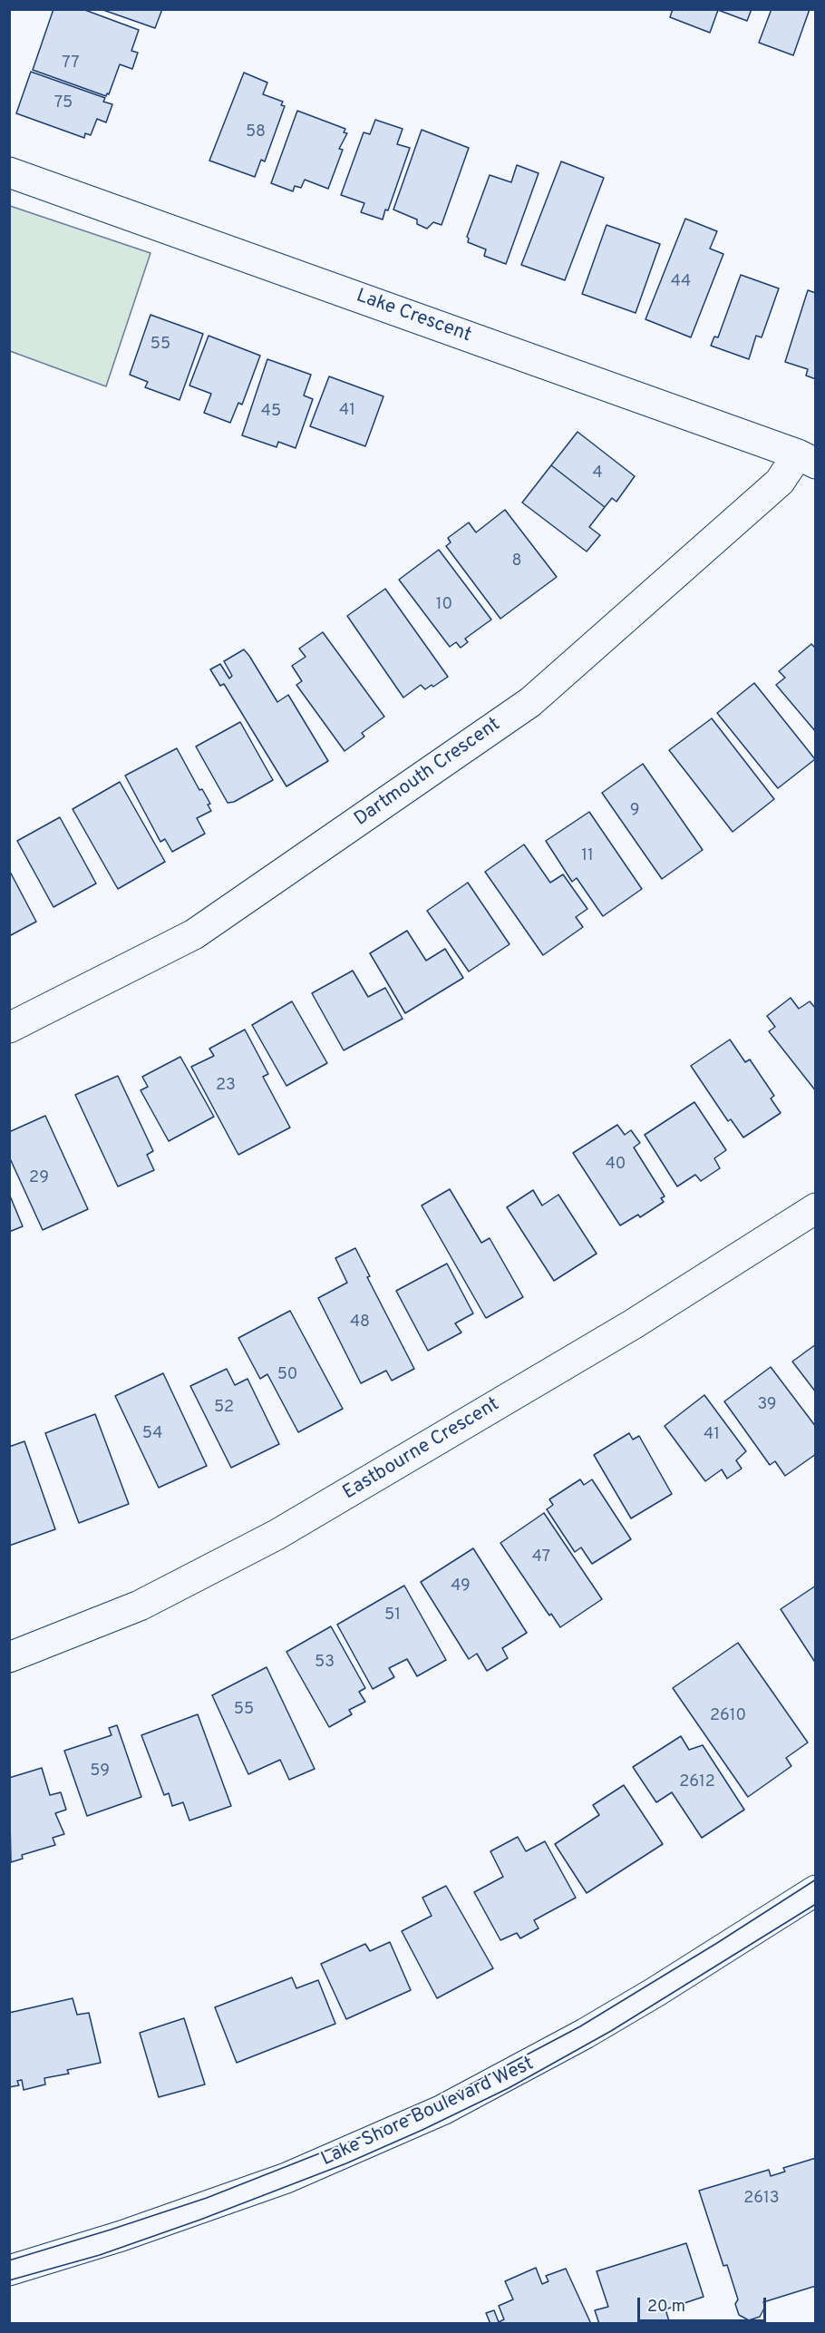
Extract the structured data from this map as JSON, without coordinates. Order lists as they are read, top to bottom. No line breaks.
{"streets":{"street":["Lake Crescent","Dartmouth Crescent","Eastbourne Crescent","Lake Shore Boulevard West"]},"crossings":[["Lake Crescent","Dartmouth Crescent"]],"house_numbers":["77","75","58","44","55","41","45","4","8","10","9","11","23","40","29","48","50","39","52","54","41","47","49","51","53","55","2610","59","2612","2613"],"scale_bar":"20 m"}
